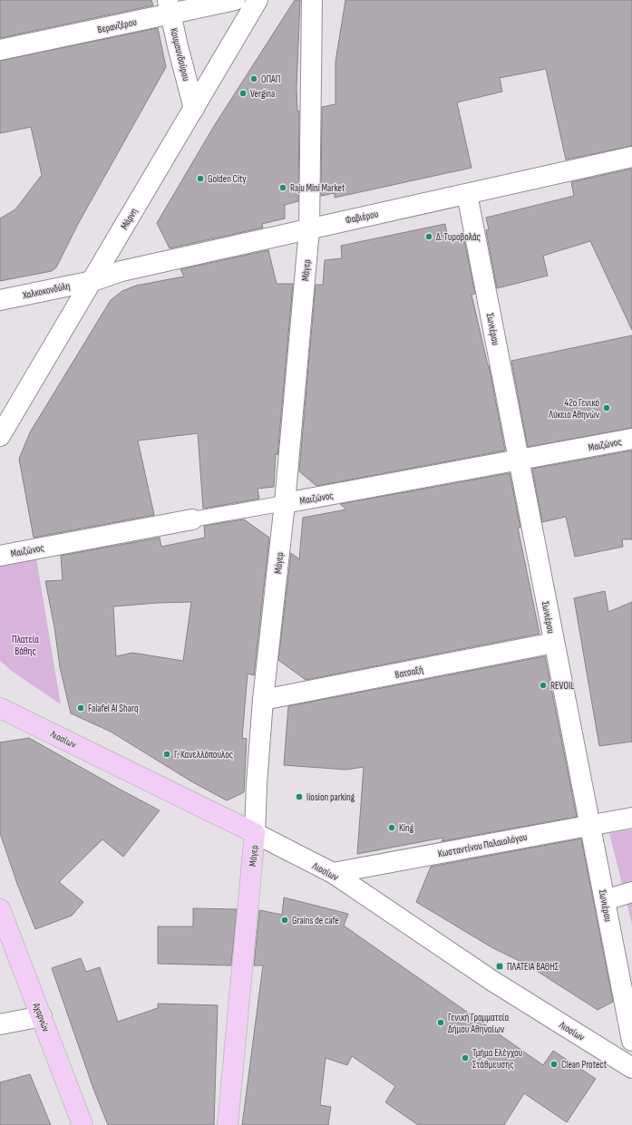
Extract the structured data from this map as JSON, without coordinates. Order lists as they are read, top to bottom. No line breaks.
{"streets":{"main road":["Μάγερ","Λιοσίων","Αχαρνών"],"street":["Βερανζέρου","Κουμουνδούρου","Φαβιέρου","Μάρνη","Χαλκοκονδύλη","Σωνιέρου","Μαιζώνος","Βατσαξή","Κωσταντίνου Παλαιολόγου"]},"crossings":[["Βερανζέρου","Κουμουνδούρου"],["Κουμουνδούρου","Μάρνη"],["Φαβιέρου","Μάρνη"],["Φαβιέρου","Μάγερ"],["Φαβιέρου","Χαλκοκονδύλη"],["Φαβιέρου","Σωνιέρου"],["Μάρνη","Χαλκοκονδύλη"],["Μάγερ","Μαιζώνος"],["Μάγερ","Βατσαξή"],["Μάγερ","Λιοσίων"],["Σωνιέρου","Μαιζώνος"],["Σωνιέρου","Βατσαξή"],["Σωνιέρου","Κωσταντίνου Παλαιολόγου"],["Λιοσίων","Κωσταντίνου Παλαιολόγου"]],"parks":["Πλατεία Βάθης"],"places":{"other":["ΟΠΑΠ","Vergina","Golden City","Raju Mini Market","Δ. Τυροβολάς","42ο Γενικό Λύκειο Αθηνών","REVOIL","Falafel Al Sharq","Γ. Κανελλόπουλος","liosion parking","King","Grains de cafe","Γενική Γραμματεία Δήμου Αθηναίων","Τμήμα Ελέγχου Στάθμευσης","Clean Protect"],"transit":["ΠΛΑΤΕΙΑ ΒΑΘΗΣ"]}}
